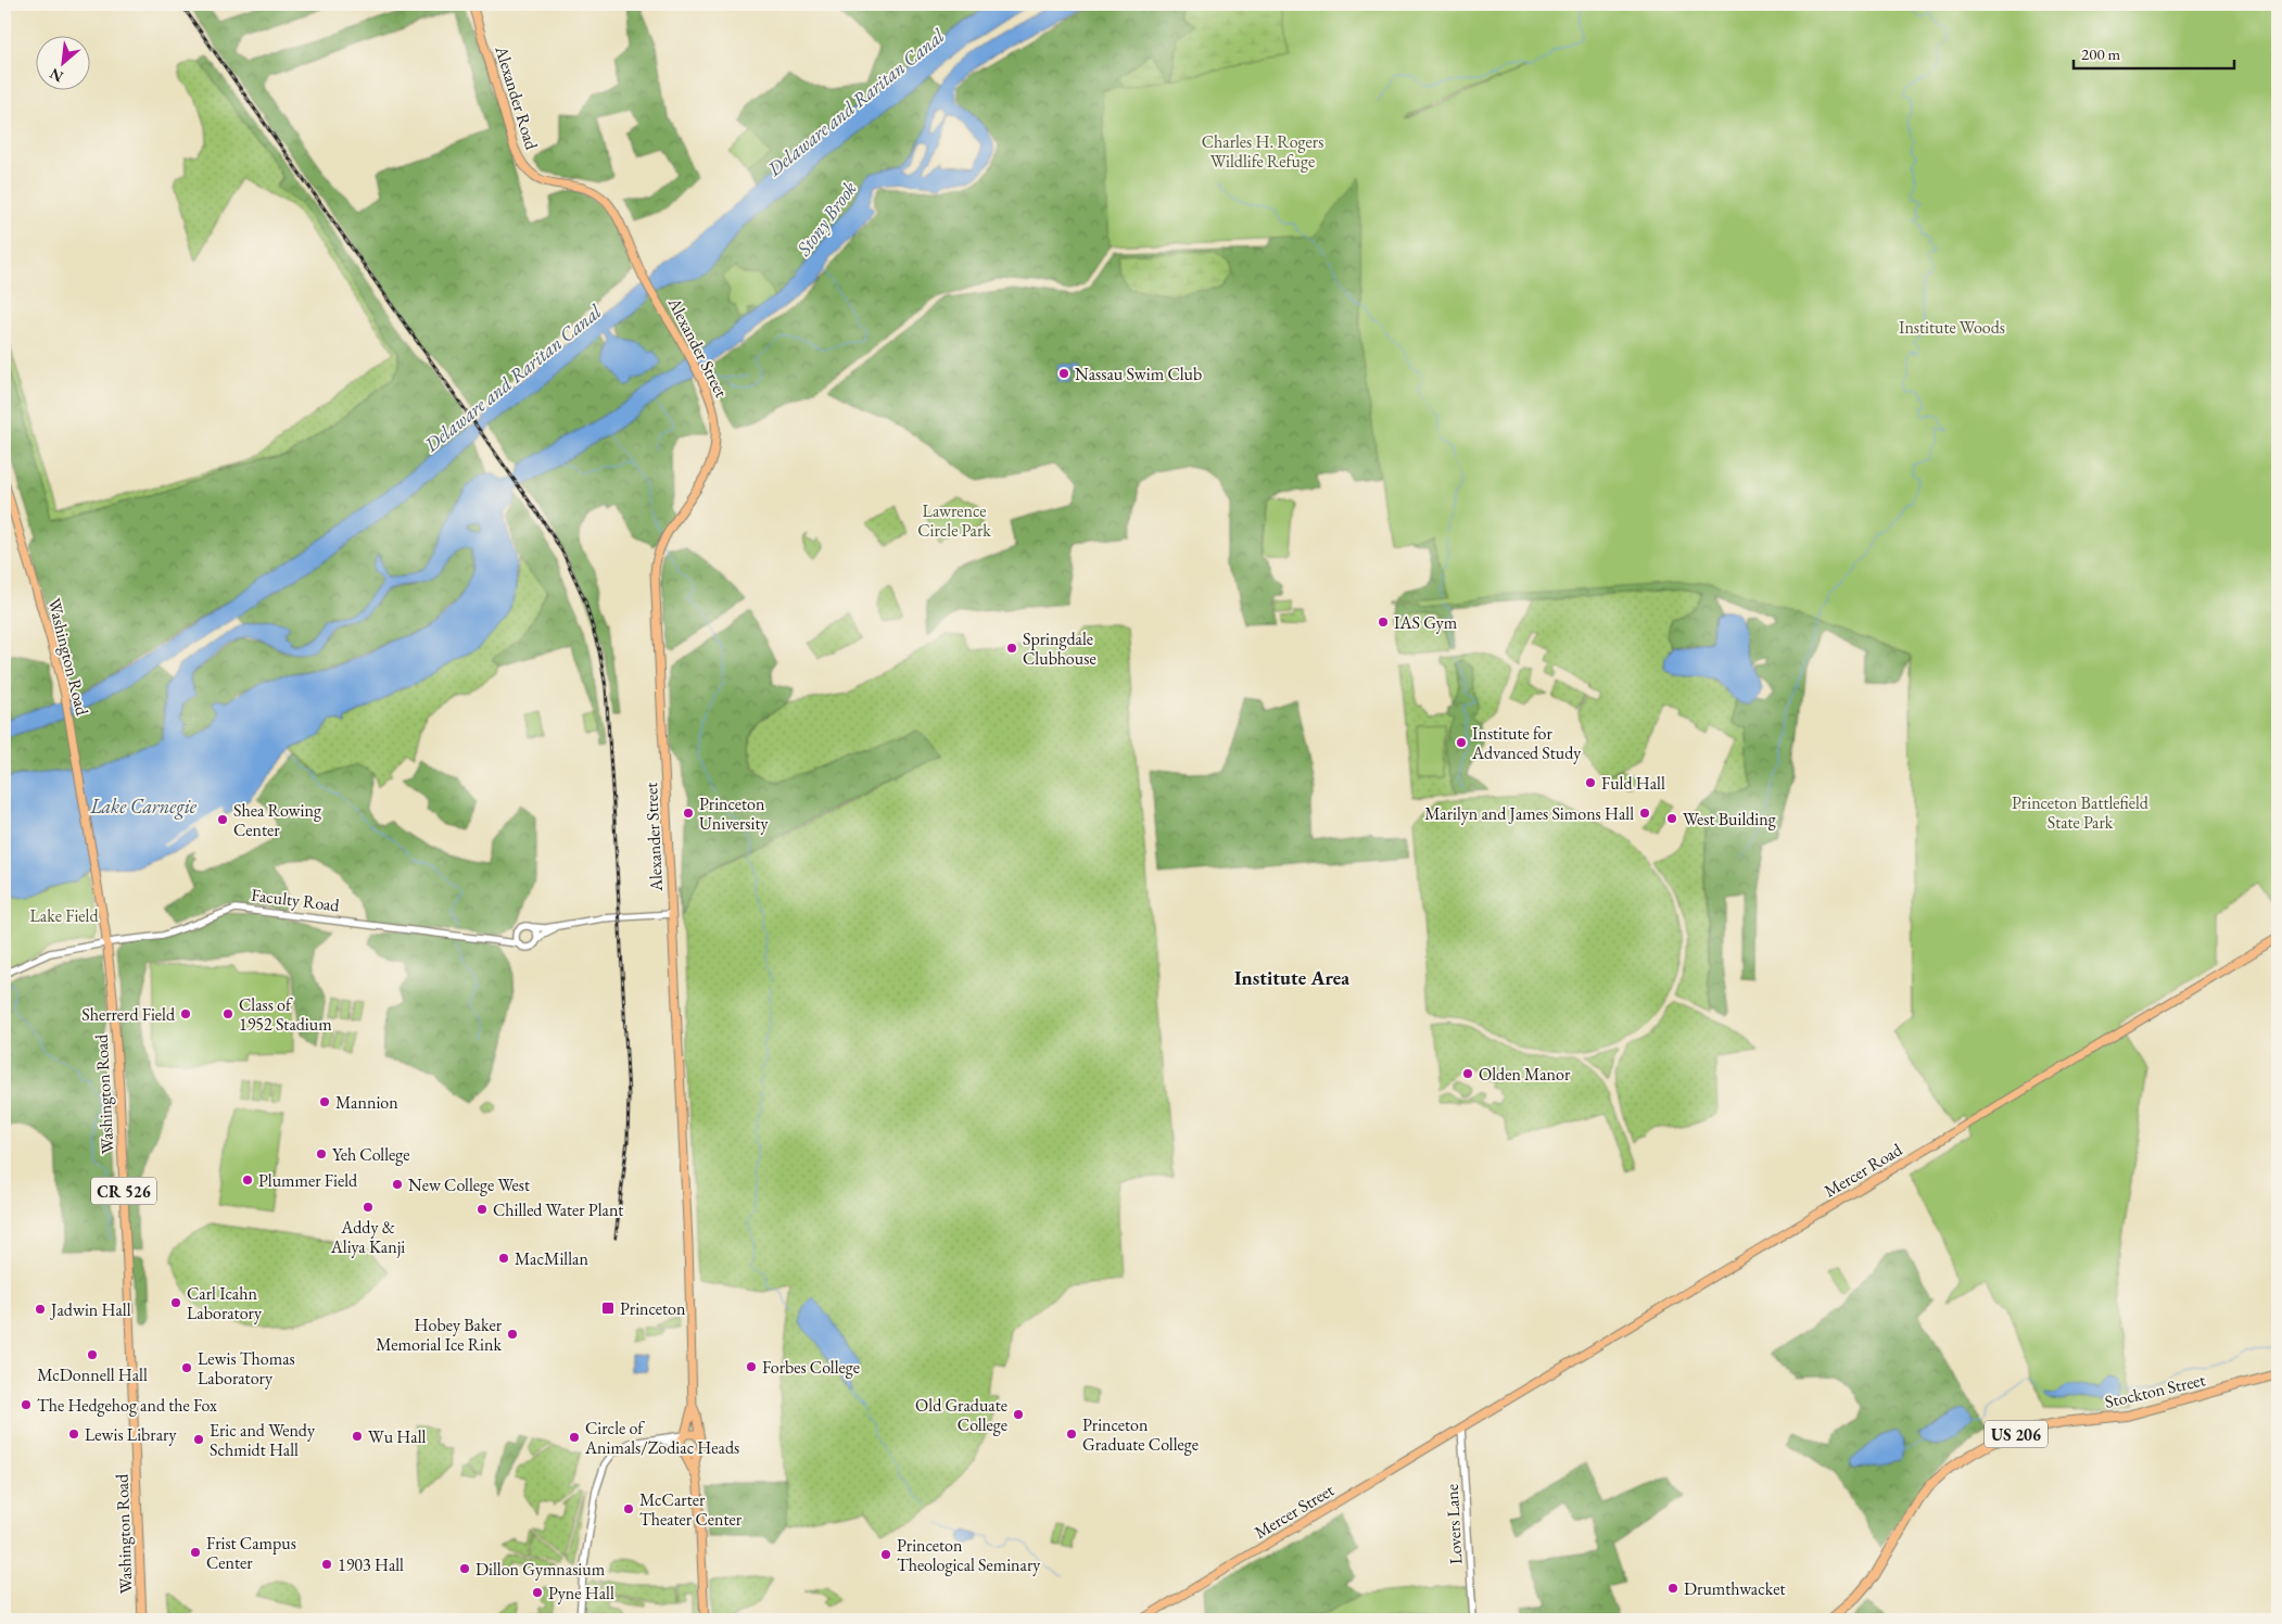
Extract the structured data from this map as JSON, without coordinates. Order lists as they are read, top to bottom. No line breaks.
{"streets":{"highway":["Stockton Street","US 206"],"main road":["Alexander Road","Alexander Street","Washington Road","Mercer Road","CR 526","Mercer Street"],"street":["Faculty Road","Lovers Lane"]},"crossings":[["Alexander Road","Alexander Street"],["Washington Road","Faculty Road"],["Mercer Road","Mercer Street"],["Mercer Road","Lovers Lane"],["Mercer Street","Lovers Lane"]],"districts":["Institute Area"],"water":["Delaware and Raritan Canal","Stony Brook","Lake Carnegie"],"parks":["Charles H. Rogers Wildlife Refuge","Institute Woods","Lawrence Circle Park","Princeton Battlefield State Park","Lake Field"],"places":{"other":["Nassau Swim Club","IAS Gym","Springdale Clubhouse","Institute for Advanced Study","Fuld Hall","Princeton University","Marilyn and James Simons Hall","West Building","Shea Rowing Center","Sherrerd Field","Class of 1952 Stadium","Olden Manor","Mannion","Yeh College","Plummer Field","New College West","Addy & Aliya Kanji","Chilled Water Plant","MacMillan","Carl Icahn Laboratory","Jadwin Hall","Hobey Baker Memorial Ice Rink","McDonnell Hall","Forbes College","Lewis Thomas Laboratory","The Hedgehog and the Fox","Old Graduate College","Lewis Library","Princeton Graduate College","Wu Hall","Circle of Animals/Zodiac Heads","Eric and Wendy Schmidt Hall","McCarter Theater Center","Frist Campus Center","Princeton Theological Seminary","1903 Hall","Dillon Gymnasium","Drumthwacket","Pyne Hall"],"transit":["Princeton"]},"scale_bar":"200 m","north":"bottom left"}
